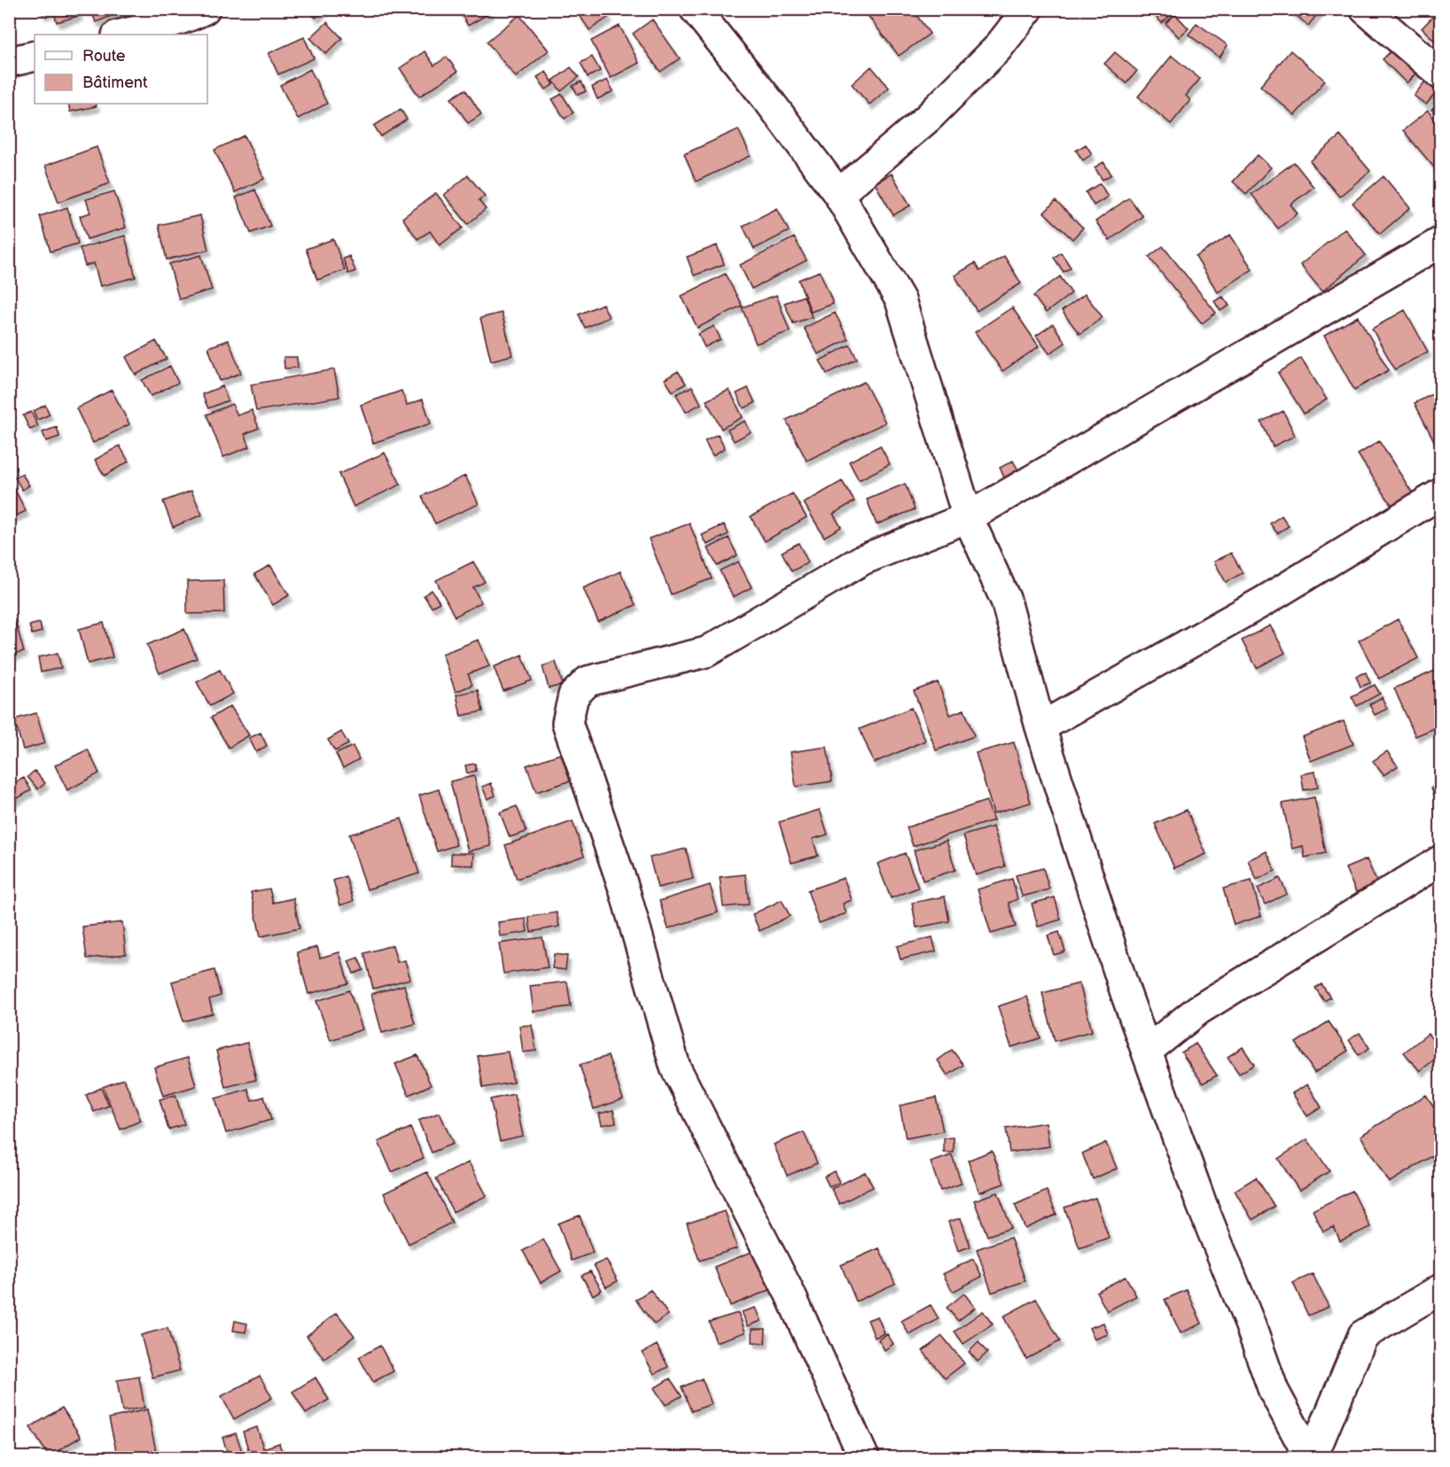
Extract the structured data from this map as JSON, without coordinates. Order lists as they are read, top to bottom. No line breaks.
{"legend":["Route","Bâtiment"]}
